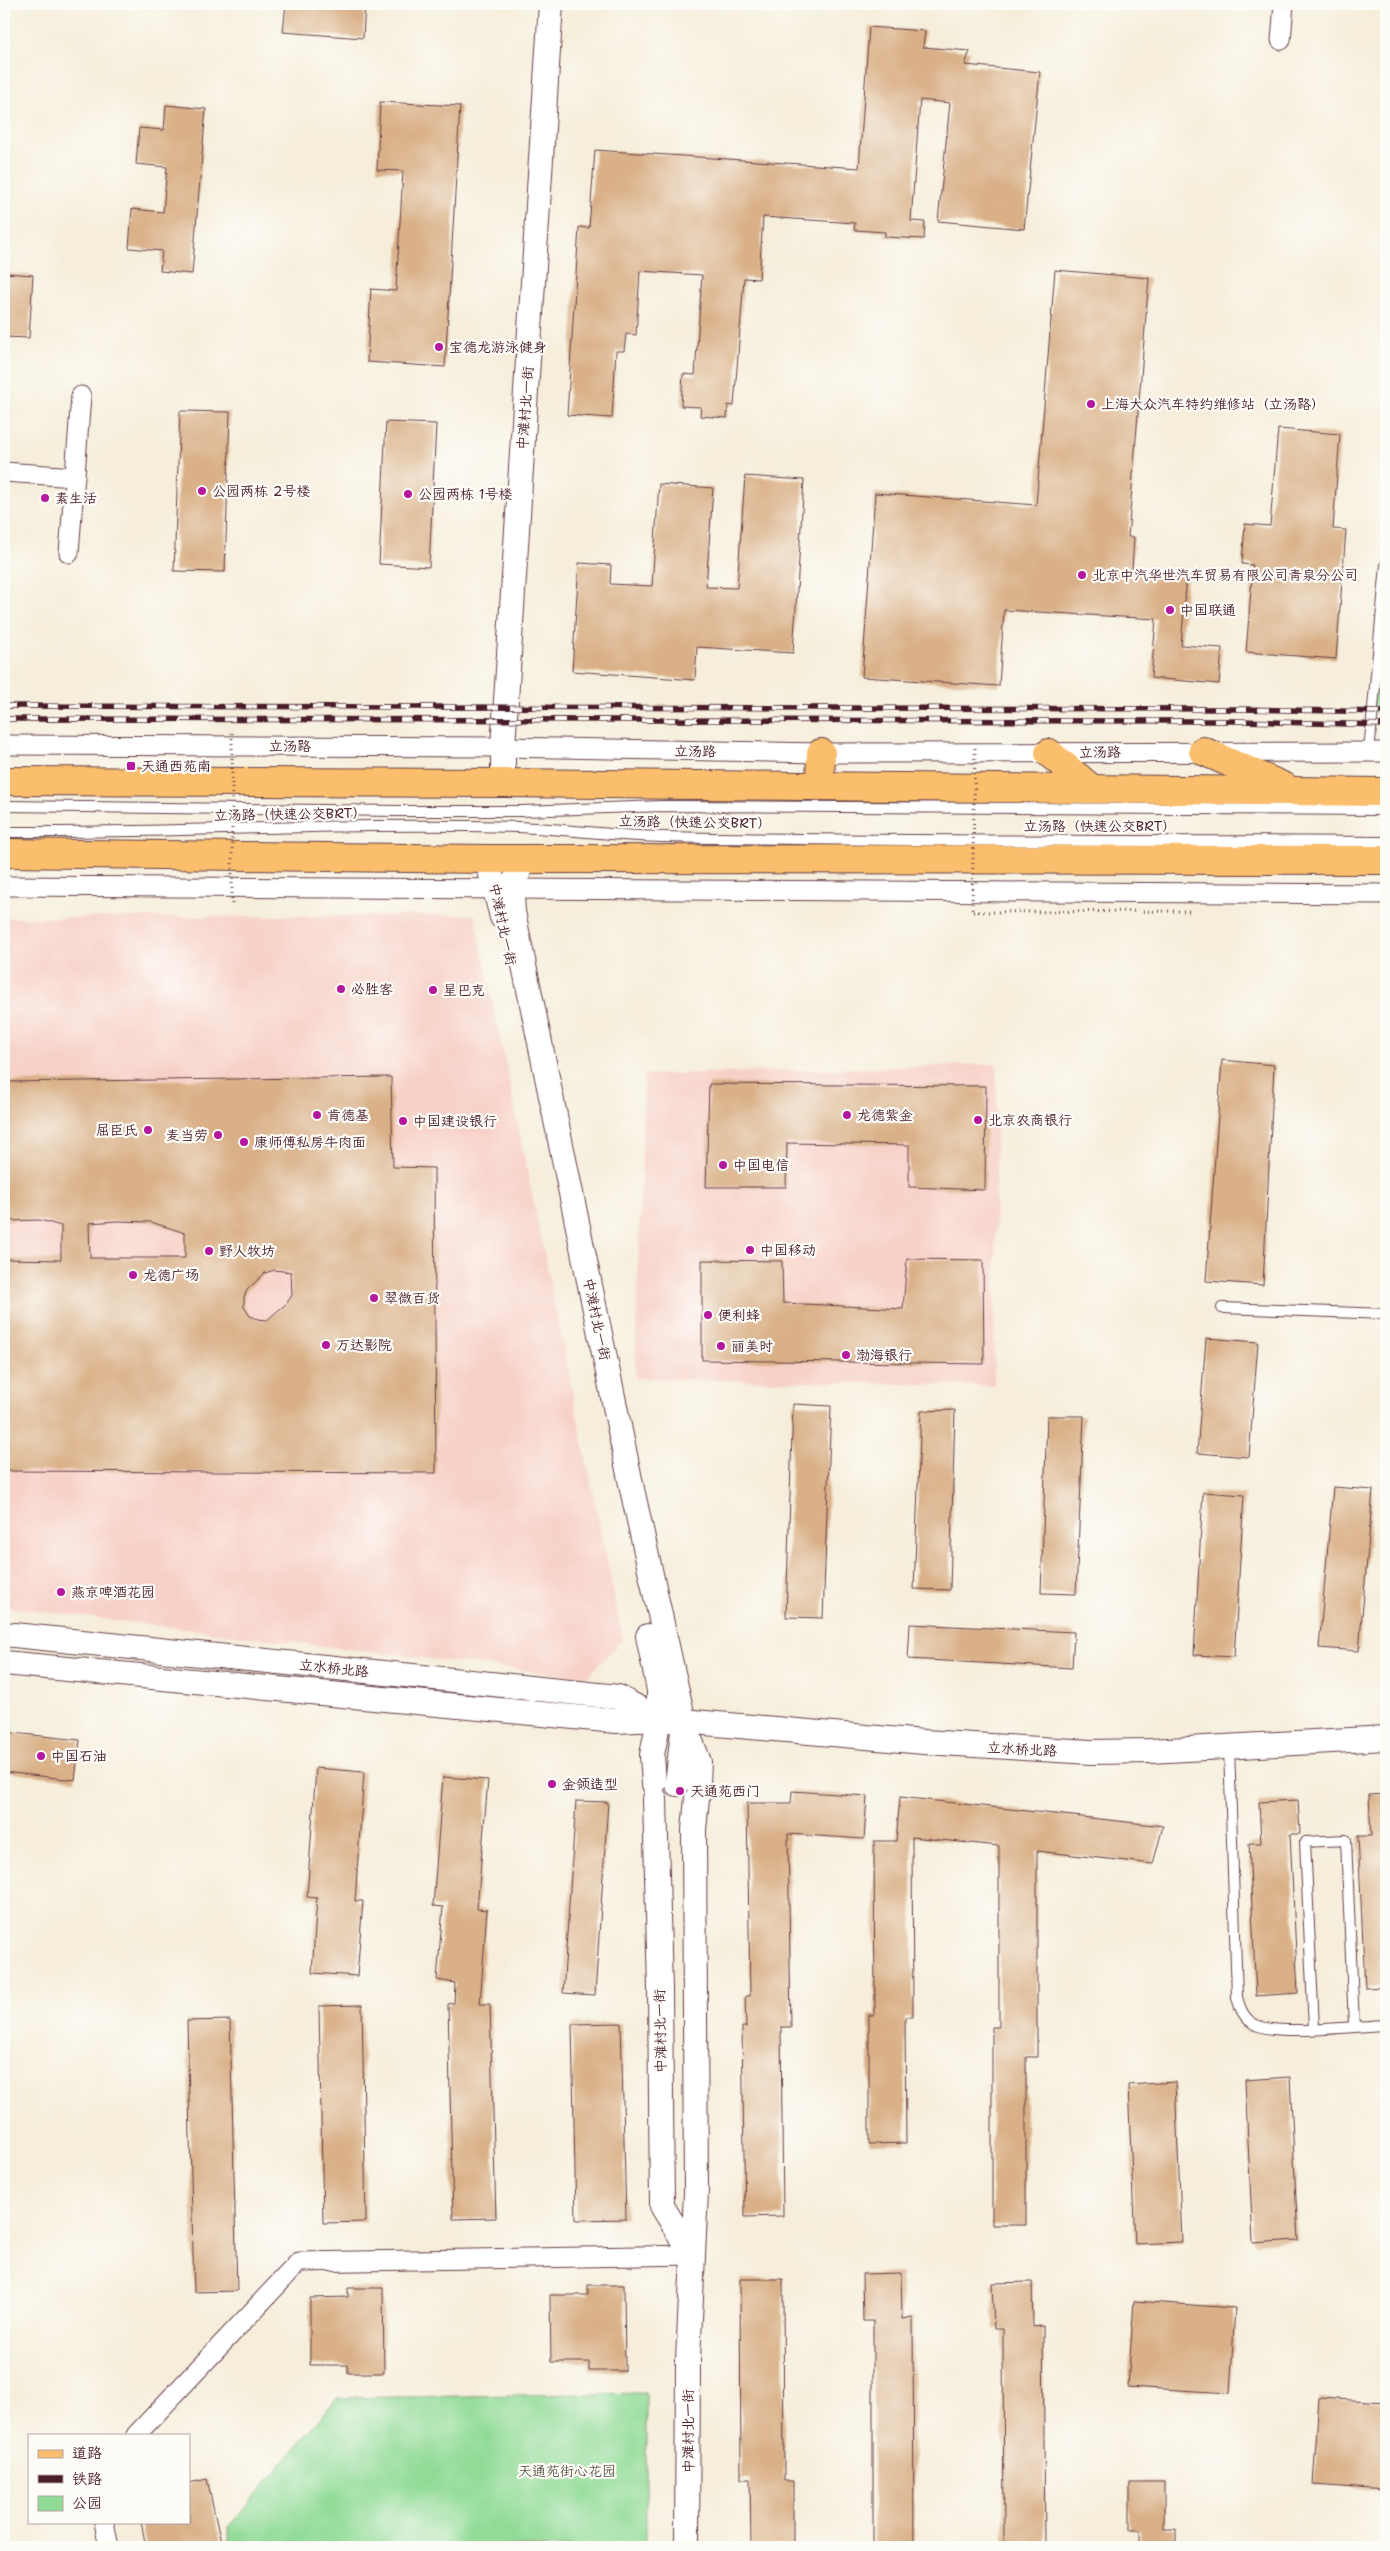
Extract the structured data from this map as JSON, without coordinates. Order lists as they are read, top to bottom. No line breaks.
{"streets":{"street":["中滩村北一街","立汤路","立水桥北路"],"lane":["立汤路（快速公交BRT）"]},"crossings":[["中滩村北一街","立汤路"],["中滩村北一街","立水桥北路"]],"parks":["天通苑街心花园"],"places":{"other":["宝德龙游泳健身","上海大众汽车特约维修站（立汤路）","公园两栋 2号楼","公园两栋 1号楼","素生活","北京中汽华世汽车贸易有限公司青泉分公司","中国联通","必胜客","星巴克","肯德基","龙德紫金","北京农商银行","中国建设银行","屈臣氏","麦当劳","康师傅私房牛肉面","中国电信","中国移动","野人牧坊","龙德广场","翠微百货","便利蜂","万达影院","丽美时","渤海银行","燕京啤酒花园","中国石油","金领造型","天通苑西门"],"transit":["天通西苑南"]},"legend":["道路","铁路","公园"]}
